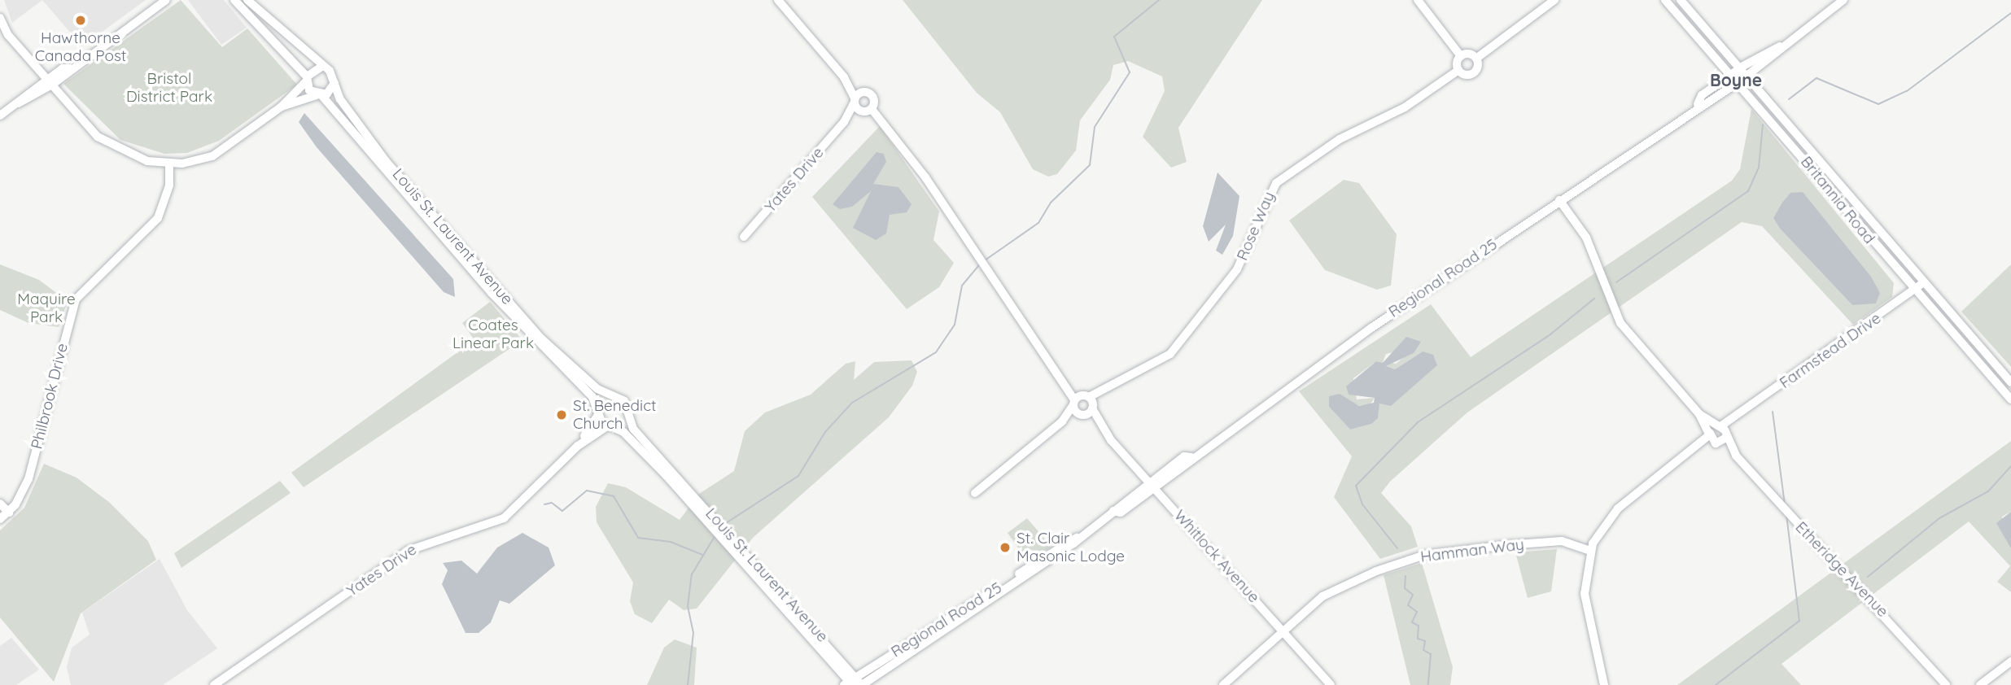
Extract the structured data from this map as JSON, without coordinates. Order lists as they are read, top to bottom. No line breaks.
{"streets":{"main road":["Regional Road 25"],"street":["Yates Drive","Britannia Road","Rose Way","Louis St. Laurent Avenue","Farmstead Drive","Philbrook Drive","Hamman Way","Whitlock Avenue","Etheridge Avenue"]},"crossings":[["Yates Drive","Louis St. Laurent Avenue"],["Britannia Road","Regional Road 25"],["Britannia Road","Farmstead Drive"],["Rose Way","Whitlock Avenue"],["Louis St. Laurent Avenue","Regional Road 25"],["Regional Road 25","Whitlock Avenue"],["Farmstead Drive","Etheridge Avenue"],["Hamman Way","Whitlock Avenue"]],"districts":["Boyne"],"parks":["Bristol District Park","Maquire Park","Coates Linear Park"],"places":["Hawthorne Canada Post","St. Benedict Church","St. Clair Masonic Lodge"]}
